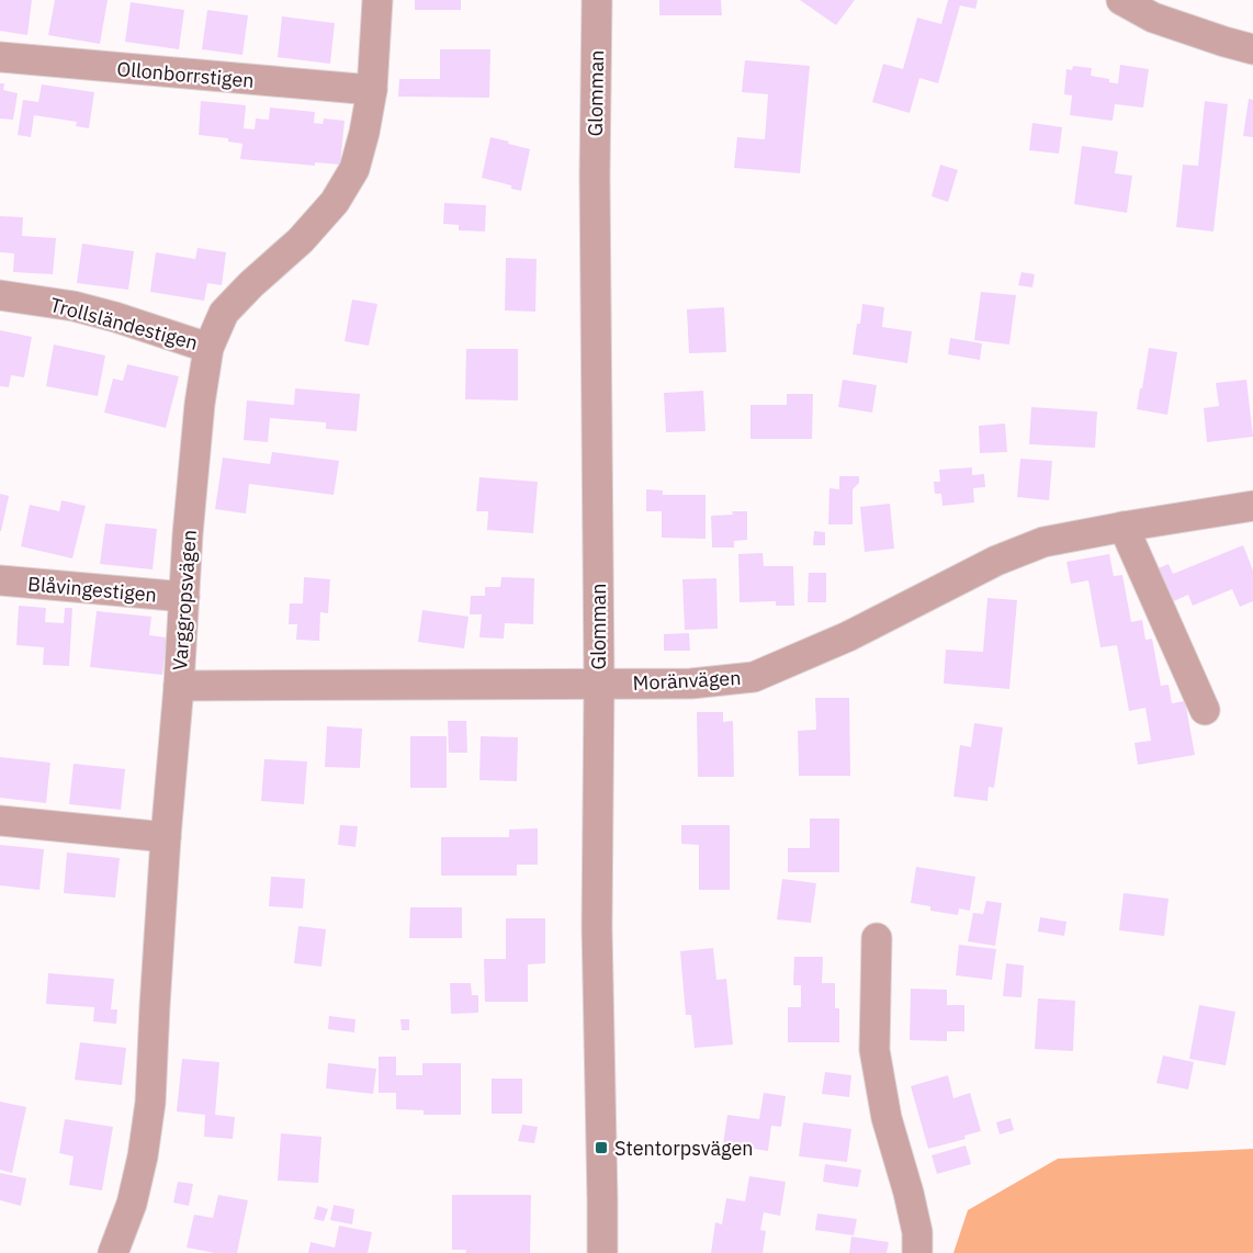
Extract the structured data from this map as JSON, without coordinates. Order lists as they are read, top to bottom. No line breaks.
{"streets":{"street":["Ollonborrstigen","Glomman","Trollsländestigen","Blåvingestigen","Varggropsvägen","Moränvägen"]},"crossings":[["Ollonborrstigen","Varggropsvägen"],["Glomman","Moränvägen"],["Trollsländestigen","Varggropsvägen"],["Blåvingestigen","Varggropsvägen"],["Varggropsvägen","Moränvägen"]],"places":{"transit":["Stentorpsvägen"]}}
